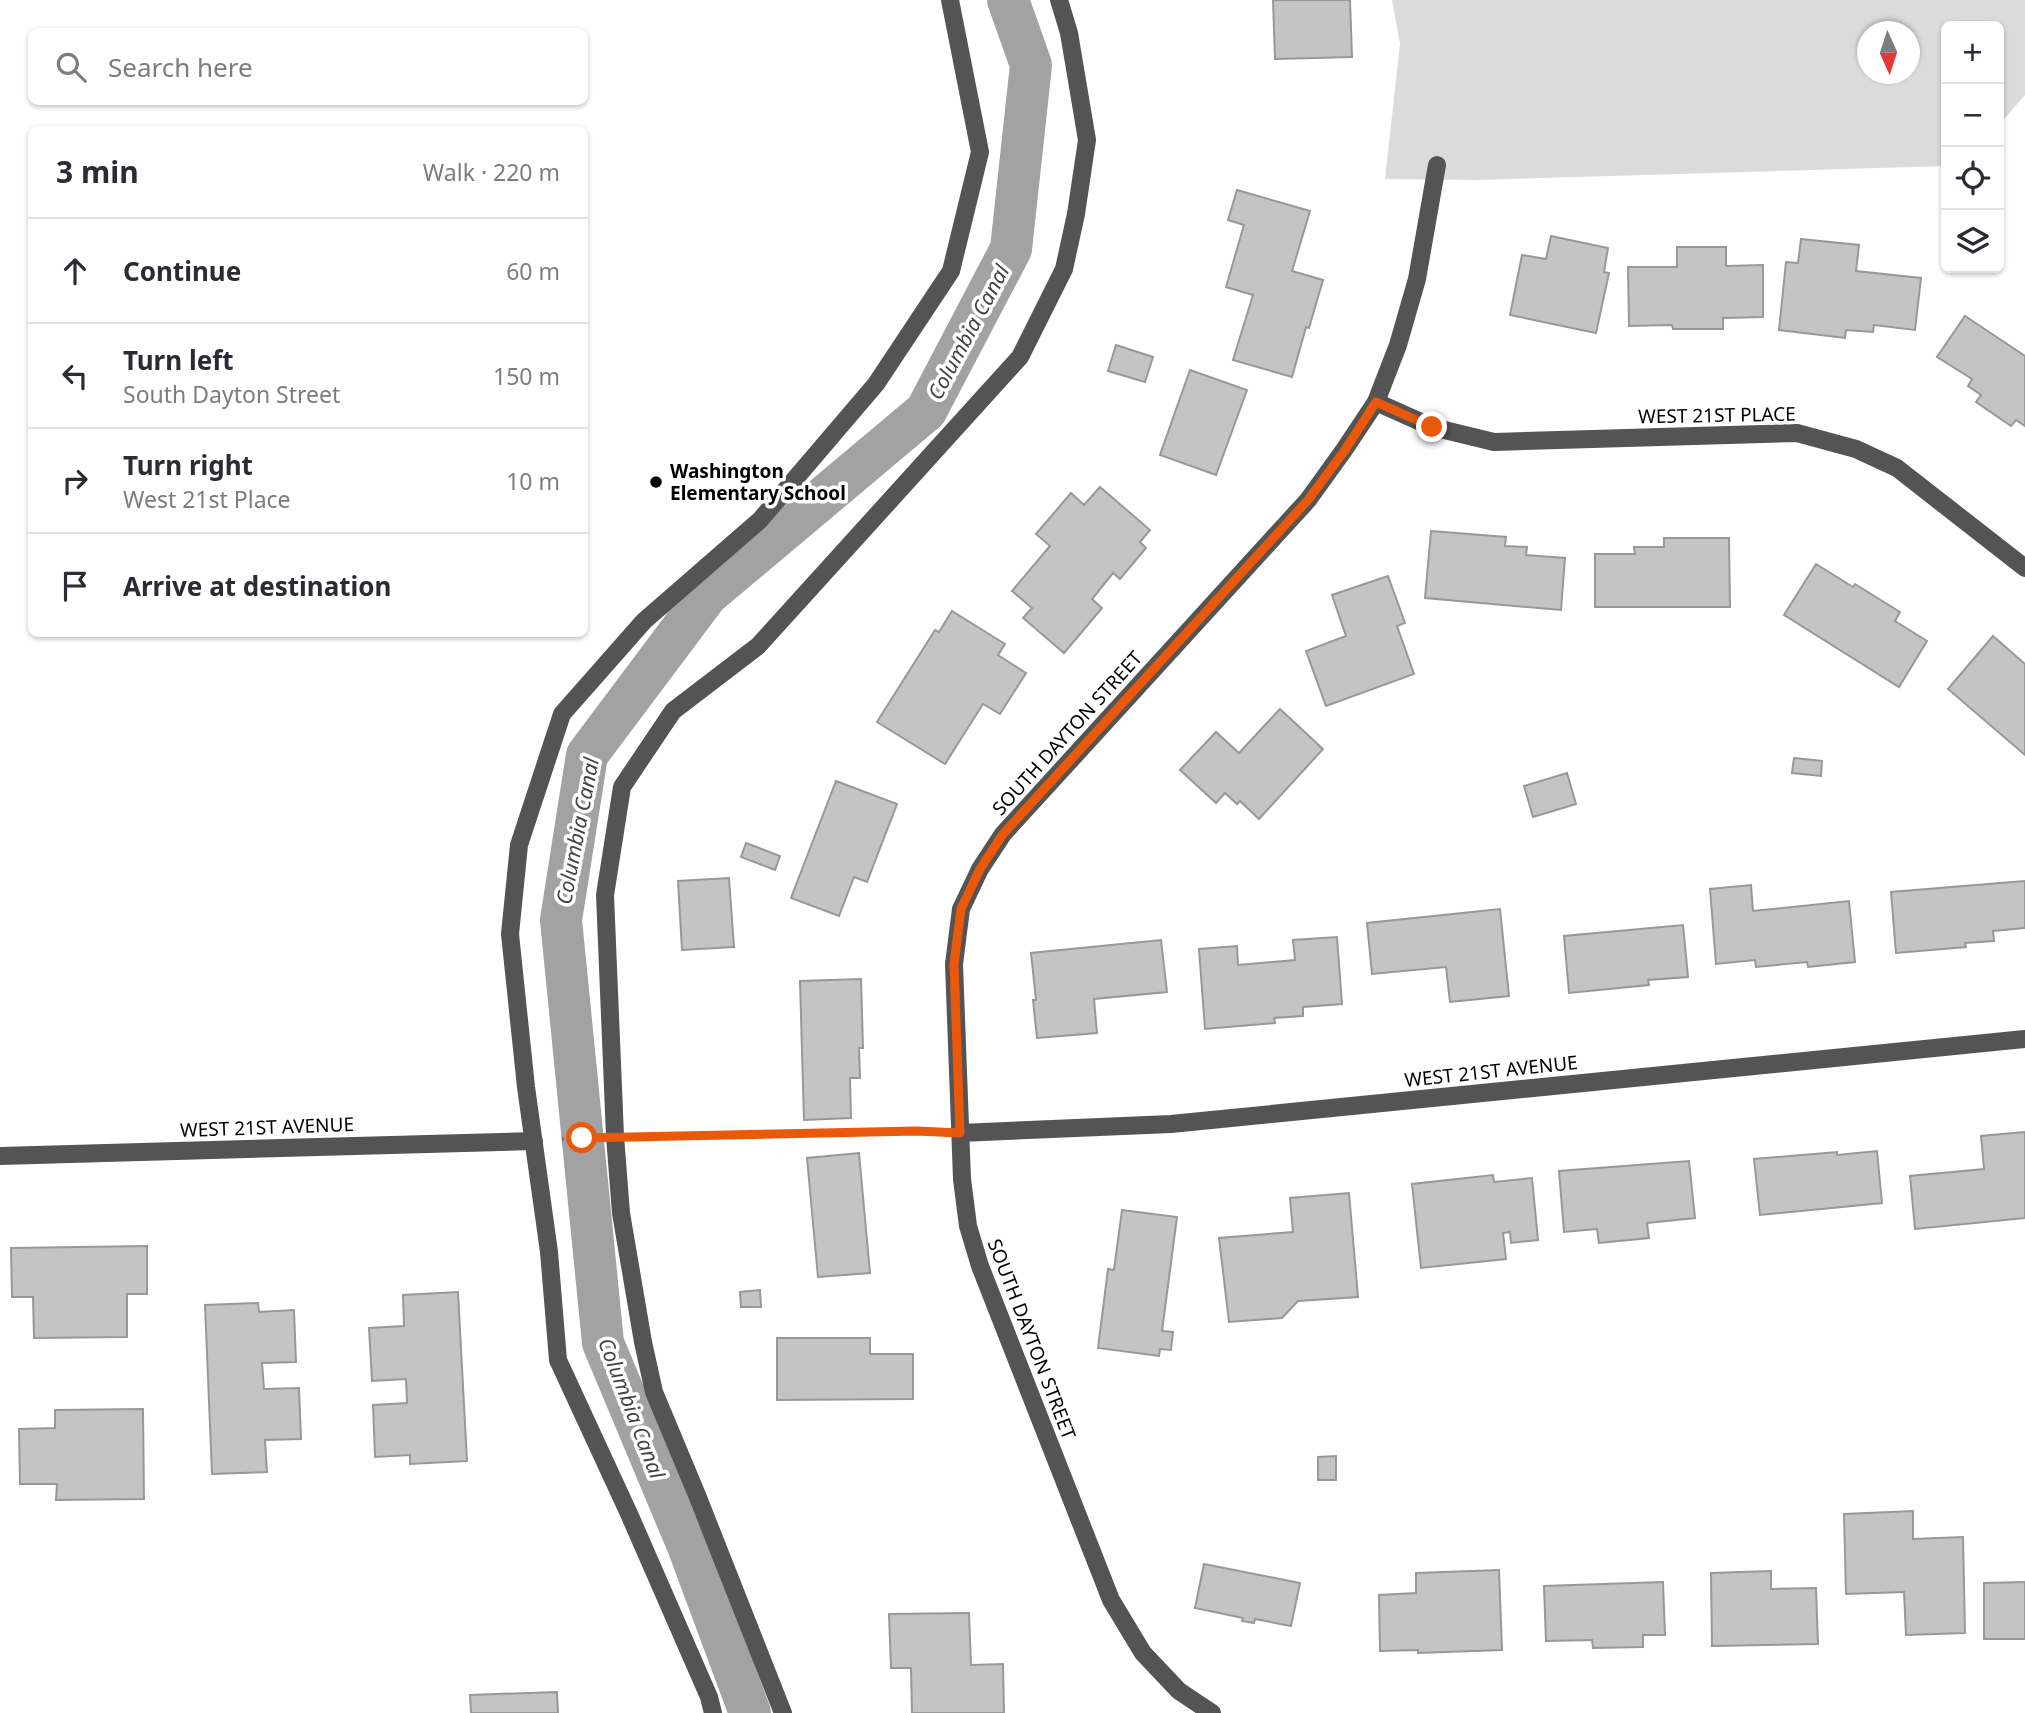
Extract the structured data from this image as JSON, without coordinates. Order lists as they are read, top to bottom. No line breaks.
{"streets":{"street":["WEST 21ST PLACE","SOUTH DAYTON STREET","WEST 21ST AVENUE"]},"crossings":[["WEST 21ST PLACE","SOUTH DAYTON STREET"],["SOUTH DAYTON STREET","WEST 21ST AVENUE"]],"water":["Columbia Canal"],"places":["Washington Elementary School"],"north":"bottom","page":{"map_buttons":["+","−"],"search":"Search here","heading":["3 min","Walk · 220 m"],"list":[["Continue","60 m"],["Turn left","South Dayton Street","150 m"],["Turn right","West 21st Place","10 m"],"Arrive at destination"]}}
